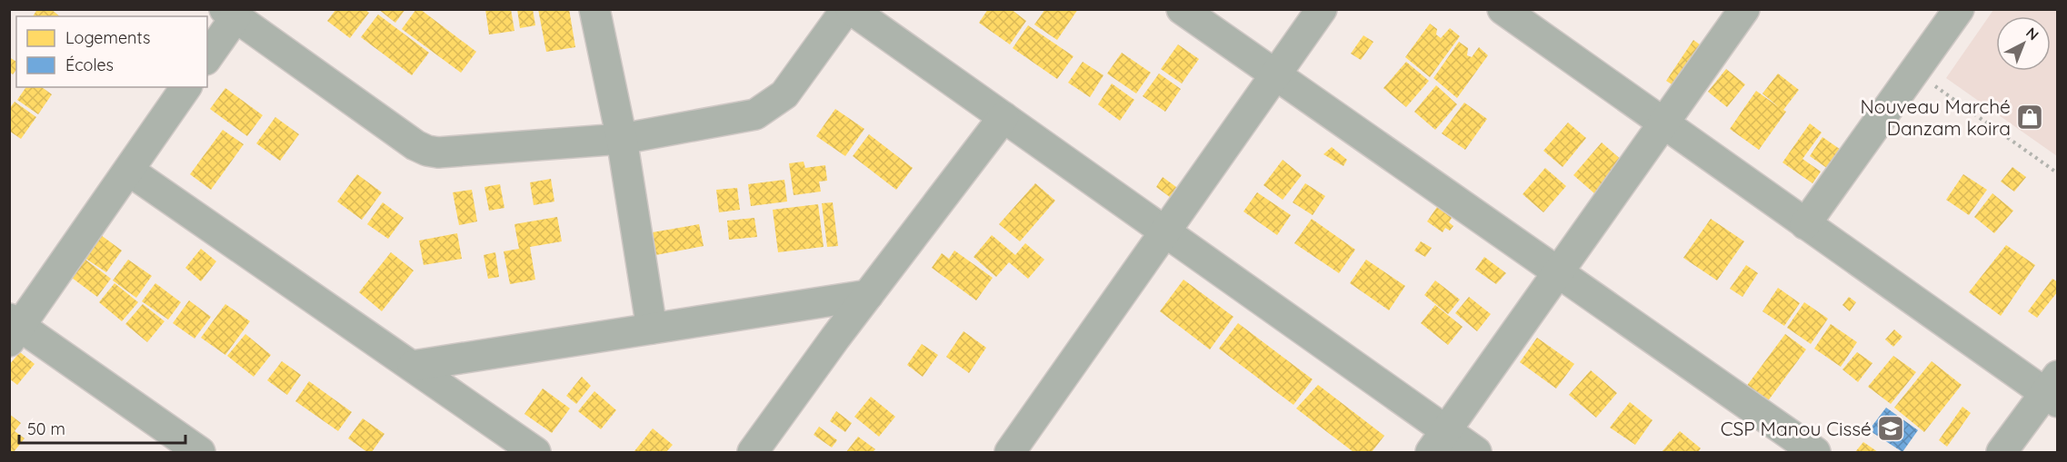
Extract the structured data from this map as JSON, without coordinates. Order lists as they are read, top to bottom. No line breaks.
{"places":{"shop":["Nouveau Marché Danzam koira"],"school or university":["CSP Manou Cissé"]},"legend":["Logements","Écoles"],"scale_bar":"50 m","north":"top right"}
